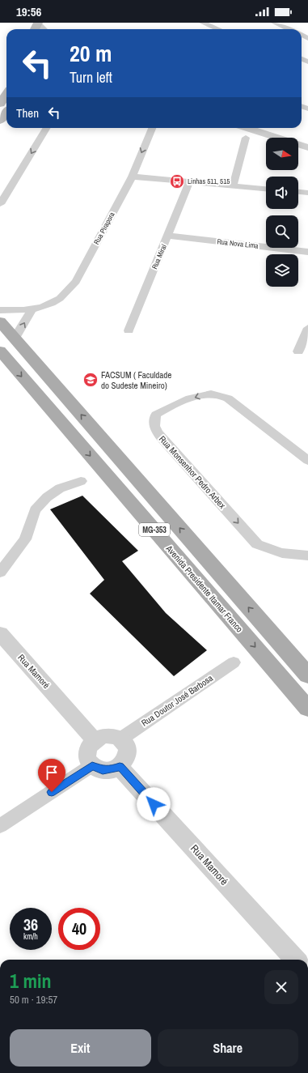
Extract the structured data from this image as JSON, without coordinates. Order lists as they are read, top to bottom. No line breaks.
{"streets":{"main road":["MG-353","Avenida Presidente Itamar Franco"],"street":["Rua Pirapora","Rua Nova Lima","Rua Miraí","Rua Monsenhor Pedro Arbex","Rua Mamoré","Rua Doutor José Barbosa"]},"crossings":[["Rua Nova Lima","Rua Miraí"],["Rua Mamoré","Rua Doutor José Barbosa"]],"places":{"bus stop":["Linhas 511, 515"],"school or university":["FACSUM ( Faculdade do Sudeste Mineiro)"]},"north":"right","page":{"status":"19:56","turn":["20 m","Turn left"],"then":"Then","speed":"36 km/h","limit":"40","heading":["1 min","50 m · 19:57"],"buttons":["Exit","Share"]}}
